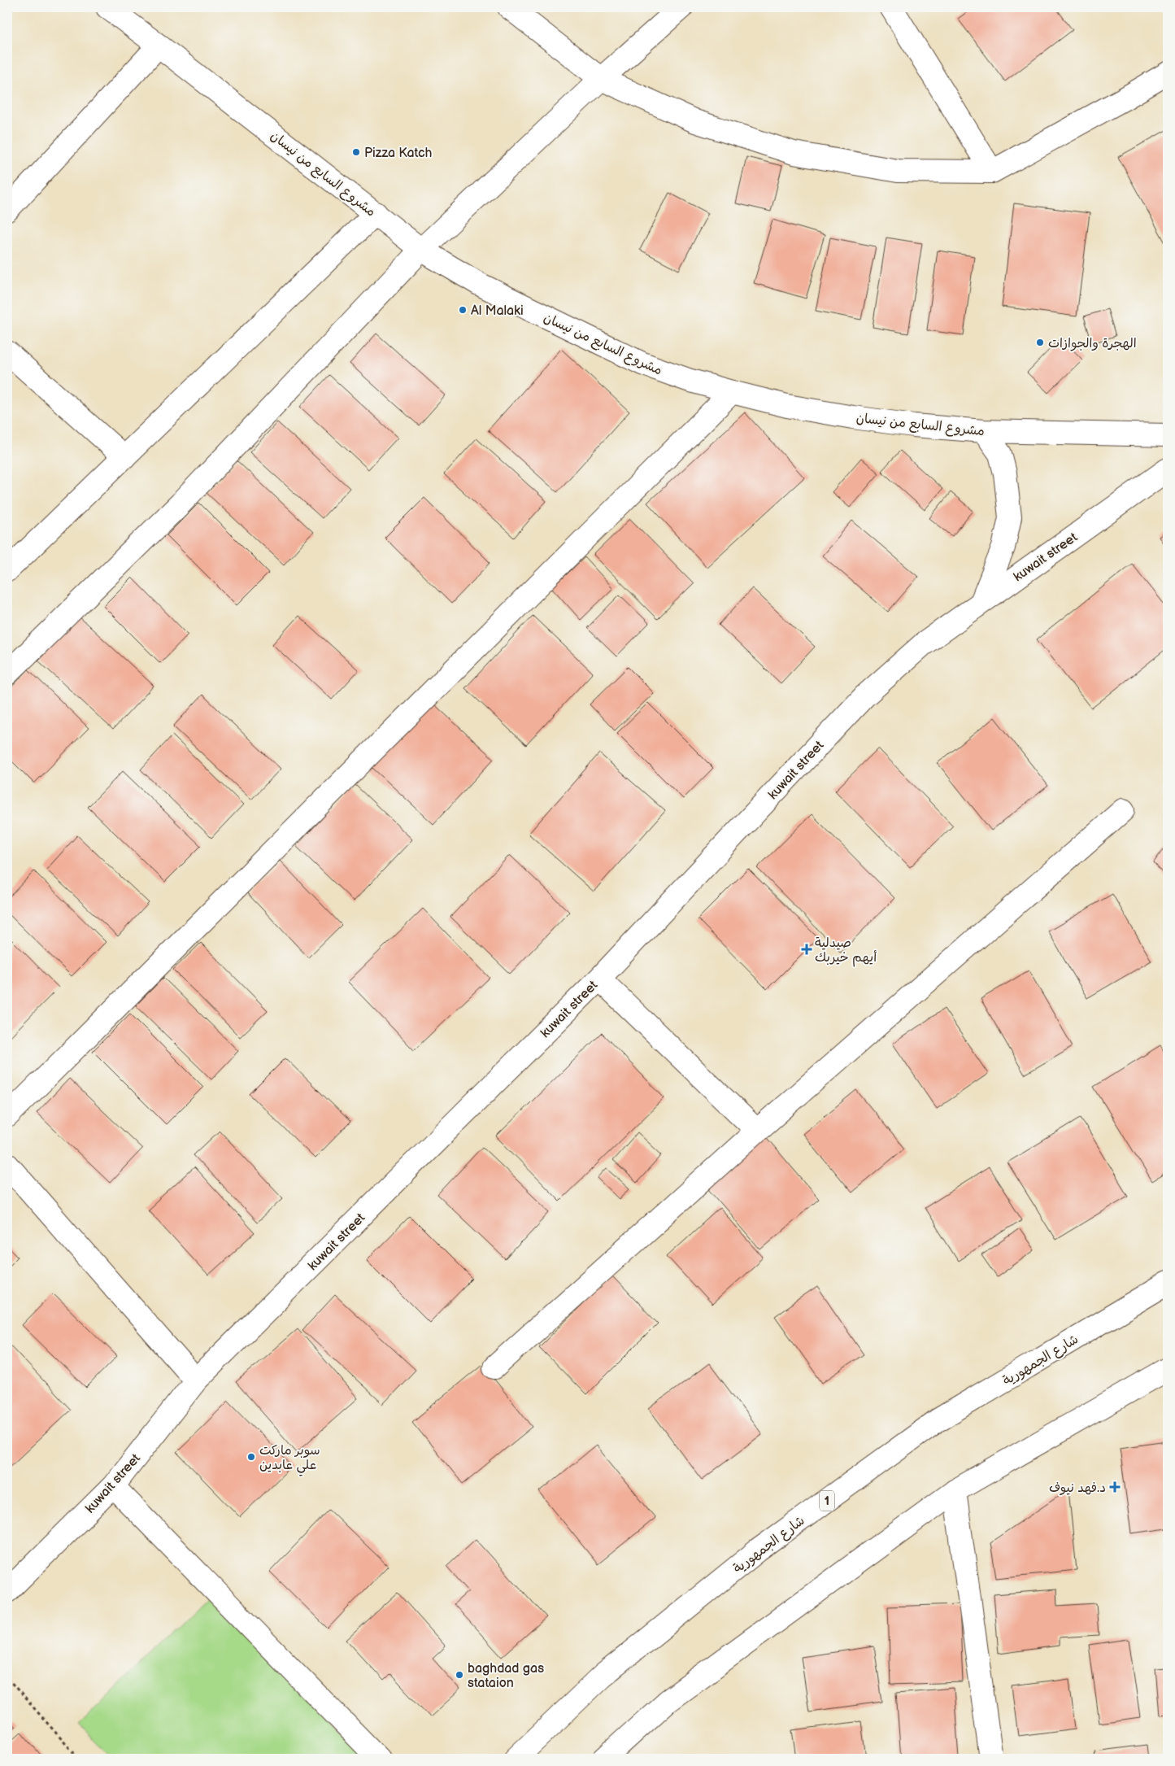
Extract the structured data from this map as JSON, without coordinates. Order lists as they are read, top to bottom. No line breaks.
{"streets":{"street":["مشروع السابع من نيسان","kuwait street","شارع الجمهورية","1"]},"places":{"other":["Pizza Katch","Al Malaki","الهجرة والجوازات","سوبر ماركت علي عابدين","baghdad gas stataion"],"health":["صيدلية أيهم خيربك","د.فهد نيوف"]}}
